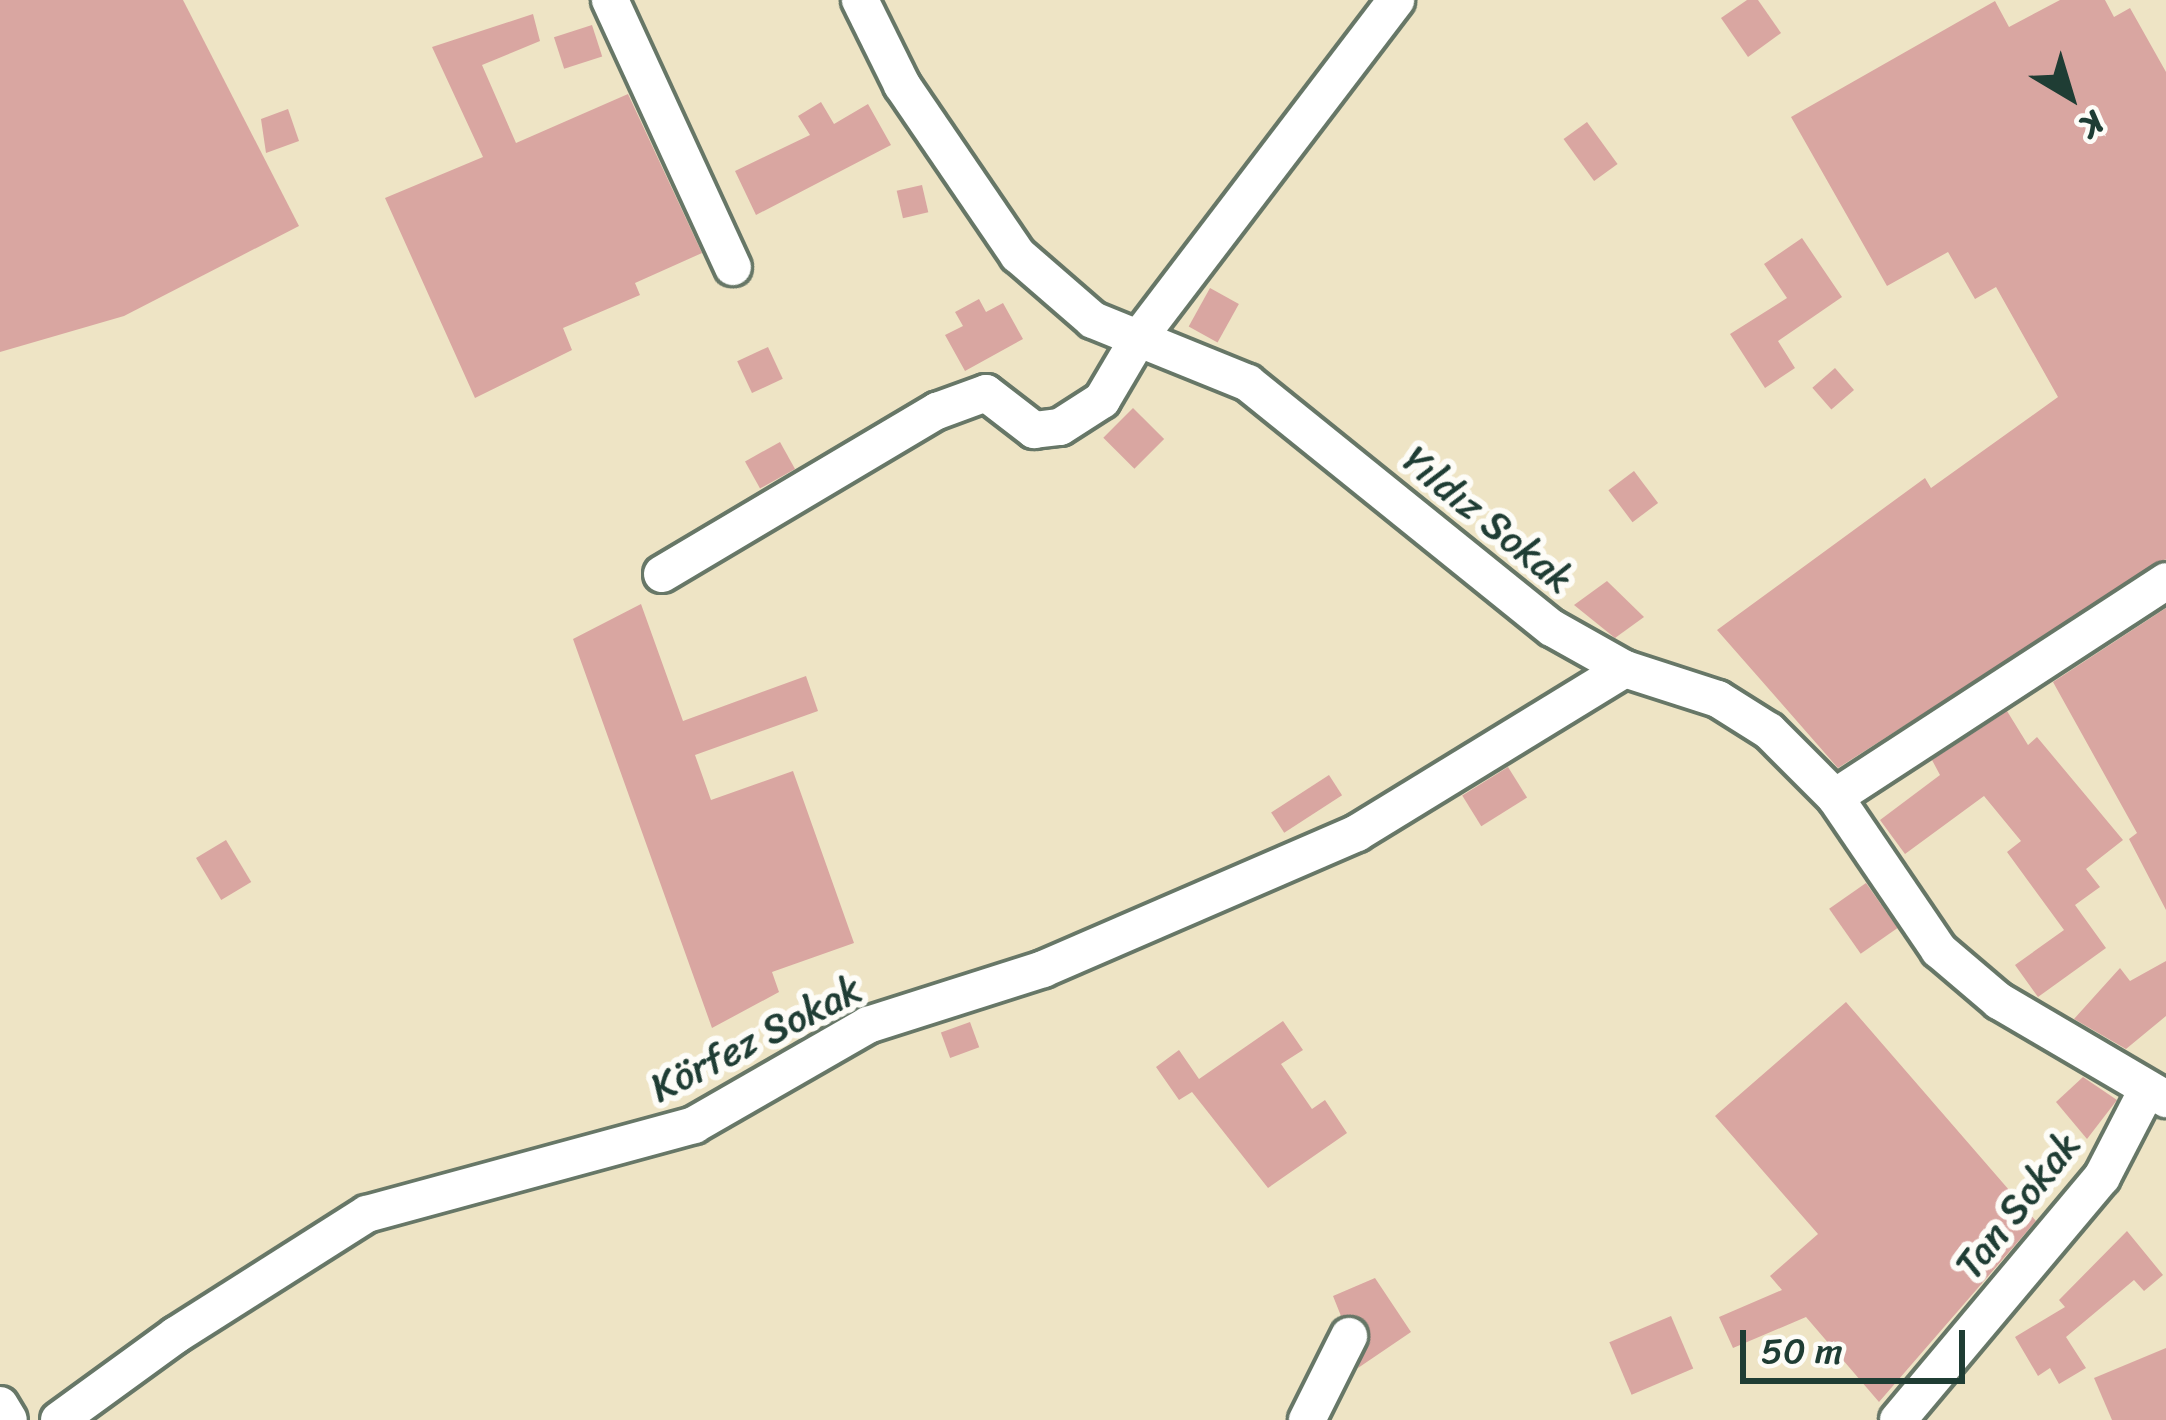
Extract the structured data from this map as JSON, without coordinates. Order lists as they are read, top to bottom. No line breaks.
{"streets":{"street":["Yıldız Sokak","Körfez Sokak","Tan Sokak"]},"crossings":[["Yıldız Sokak","Körfez Sokak"],["Yıldız Sokak","Tan Sokak"]],"scale_bar":"50 m","north":"bottom right"}
